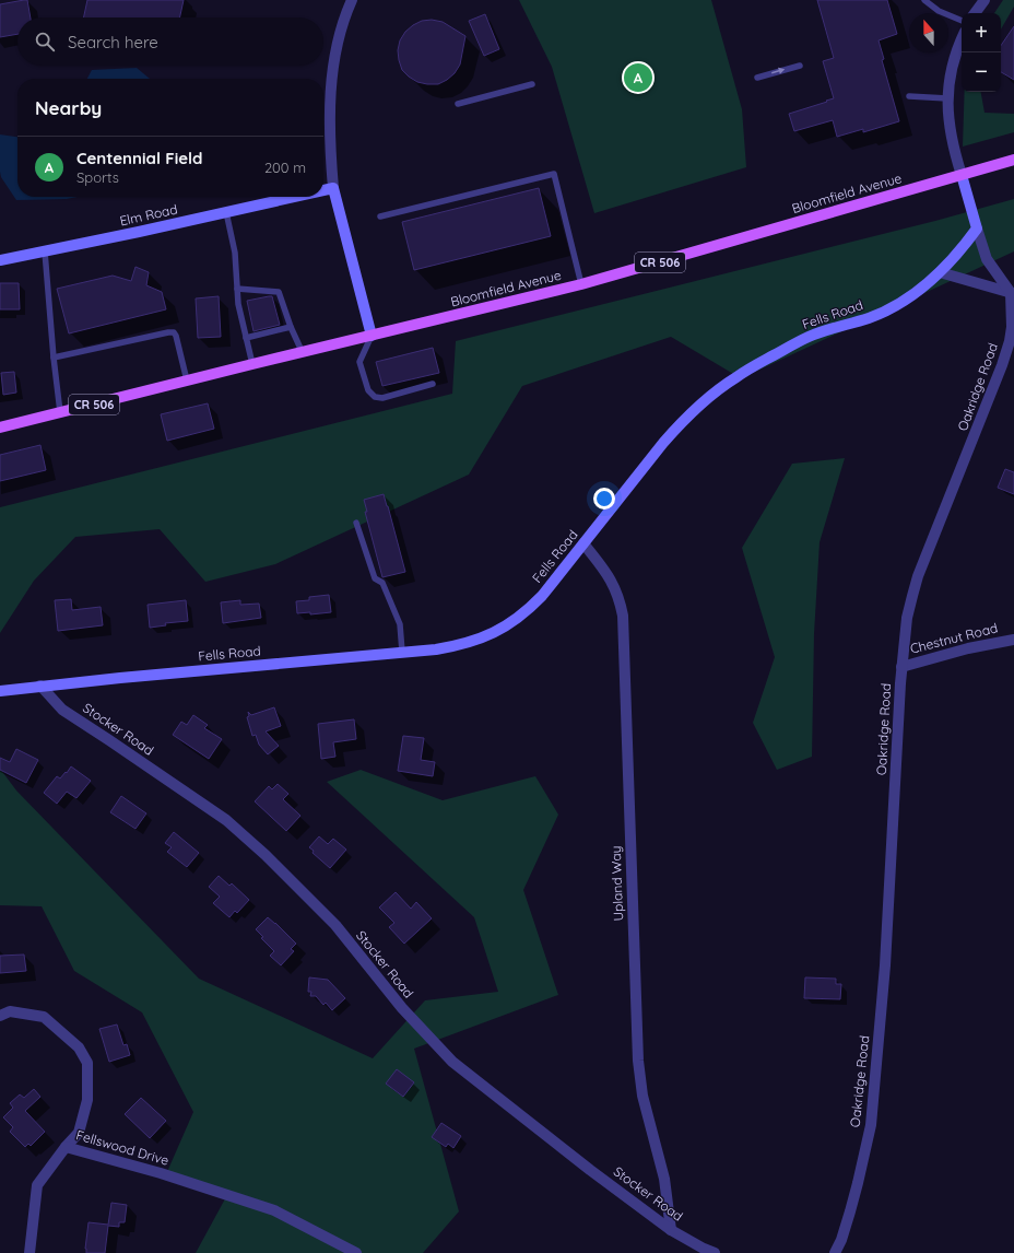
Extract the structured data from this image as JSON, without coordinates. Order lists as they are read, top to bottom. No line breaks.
{"streets":{"main road":["Bloomfield Avenue","CR 506"],"street":["Elm Road","Fells Road","Oakridge Road","Chestnut Road","Stocker Road","Upland Way","Fellswood Drive"]},"crossings":[["Fells Road","Stocker Road"],["Fells Road","Upland Way"],["Oakridge Road","Chestnut Road"],["Stocker Road","Upland Way"]],"north":"top","page":{"map_buttons":["+","−"],"search":"Search here","pins":"A","heading":"Nearby","list":[{"mark":"A","name":"Centennial Field","note":"Sports","value":"200 m"}]}}
